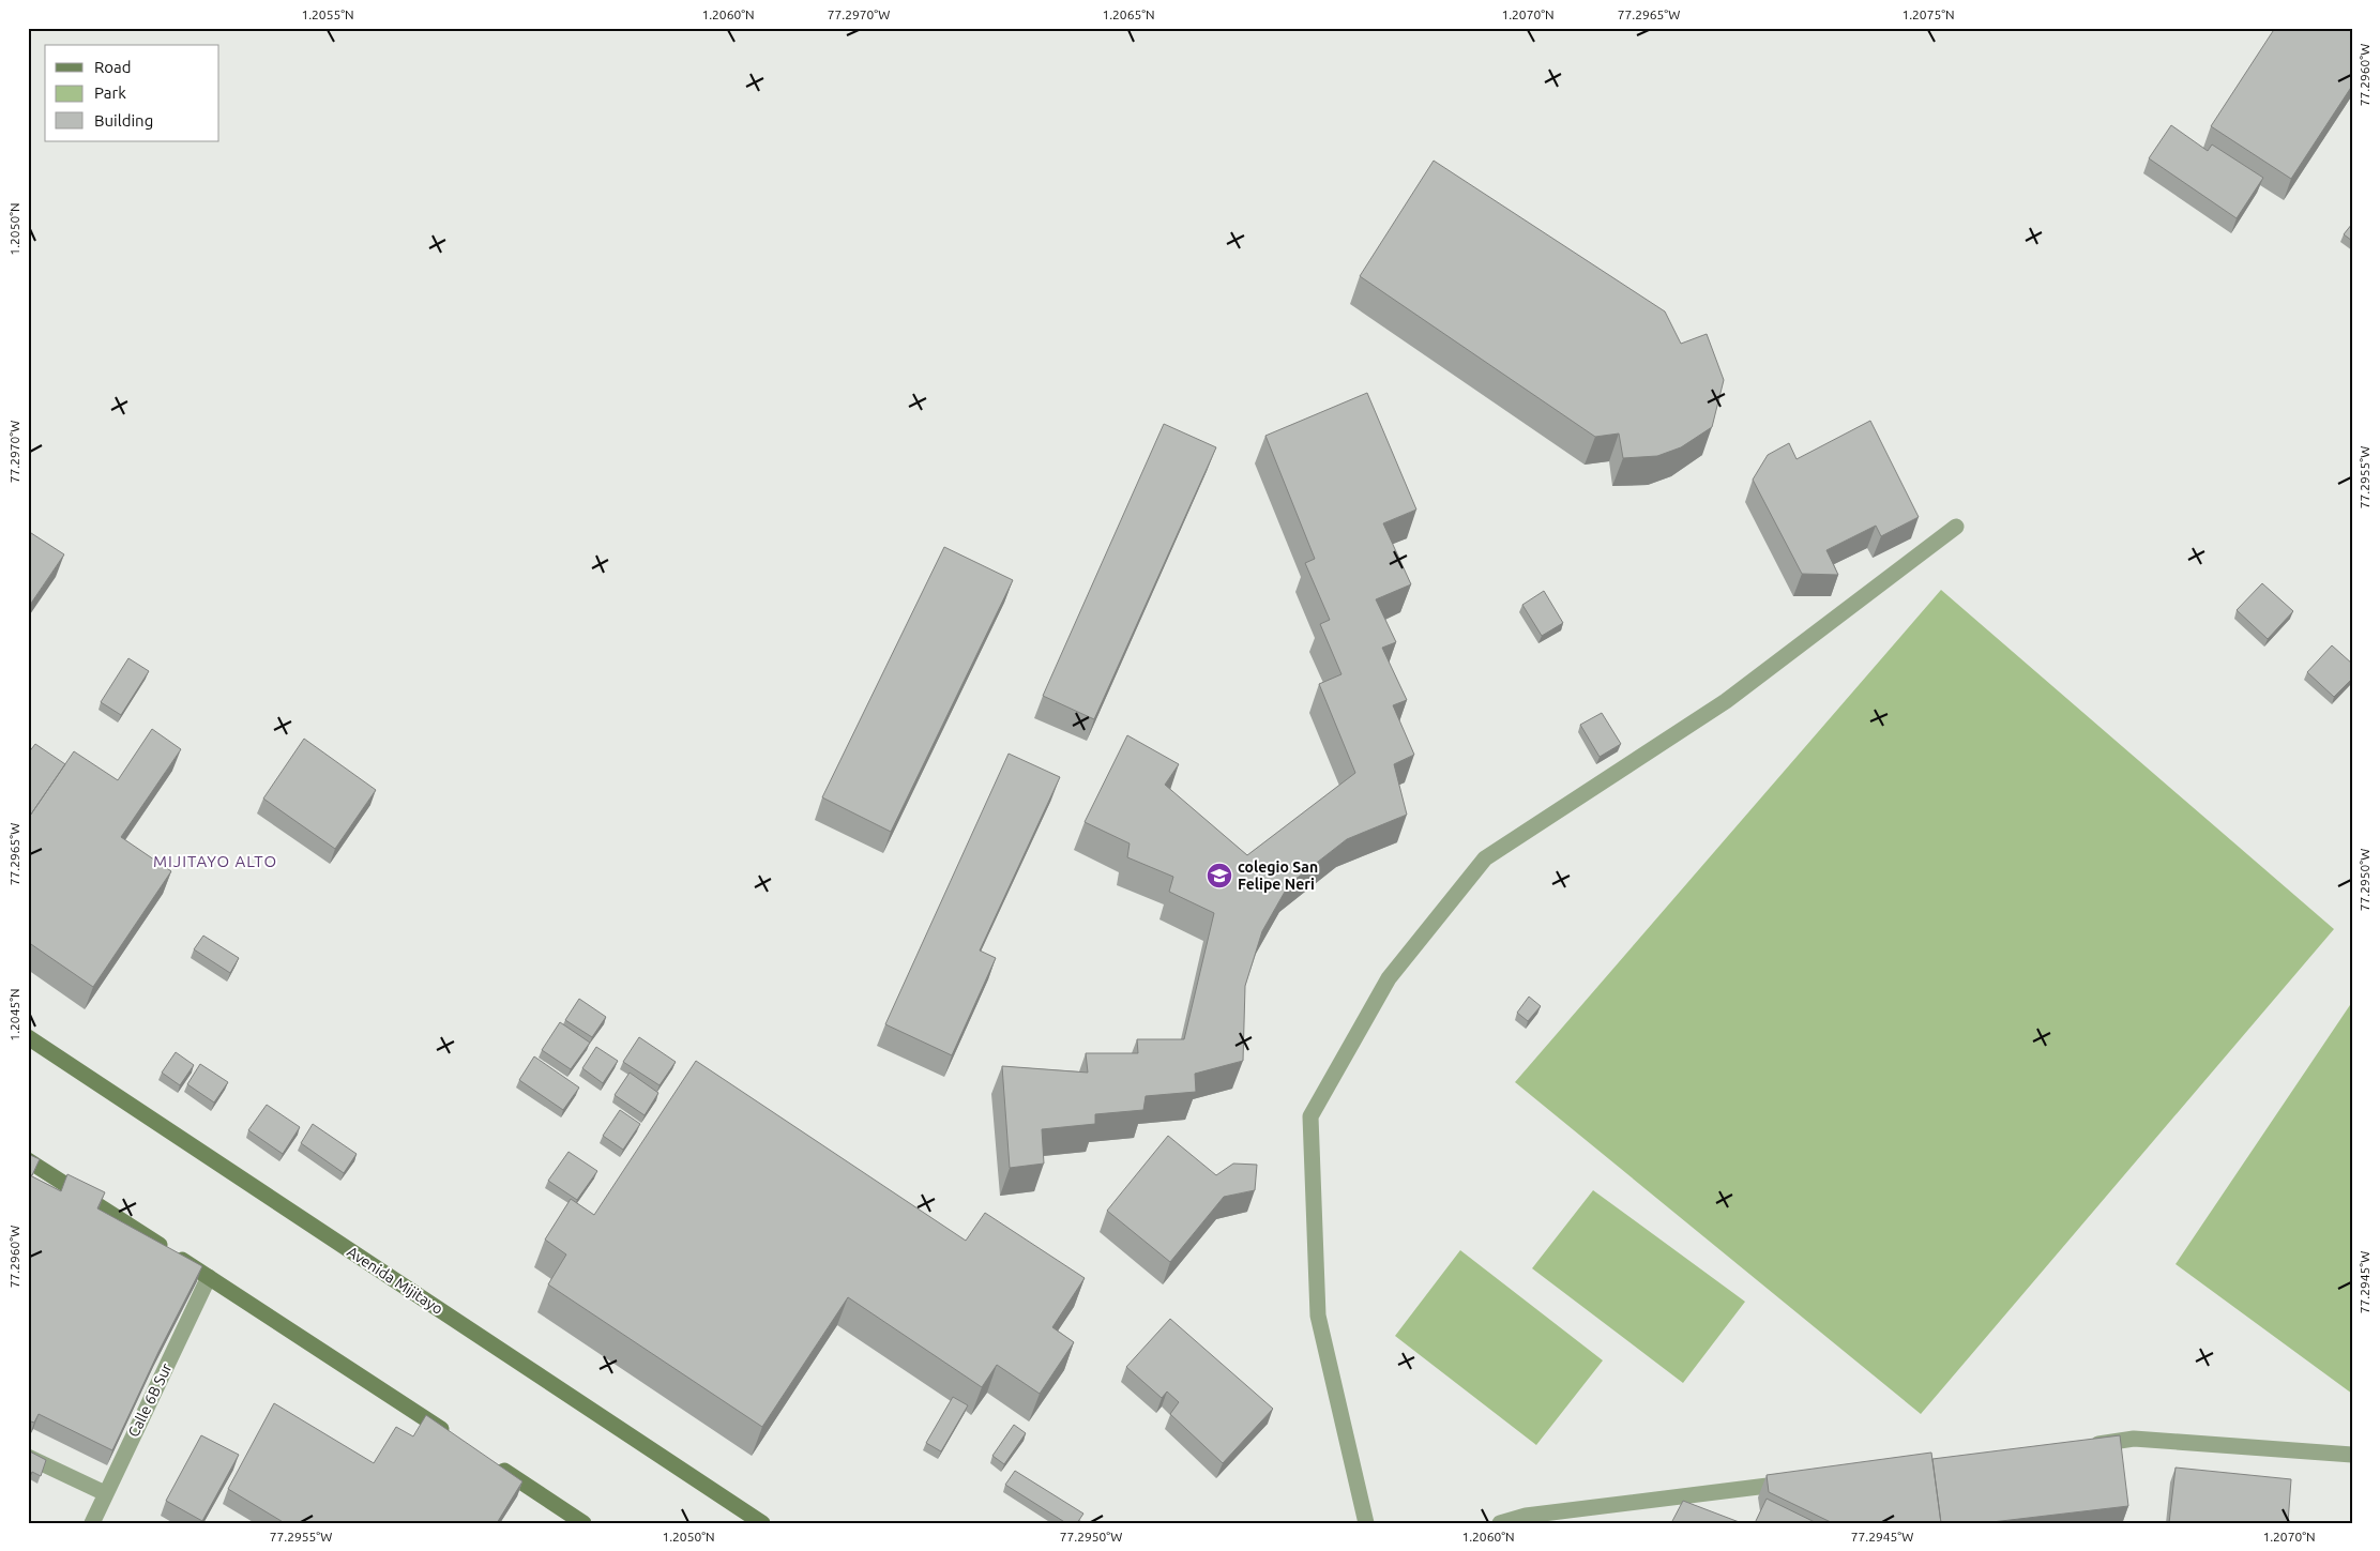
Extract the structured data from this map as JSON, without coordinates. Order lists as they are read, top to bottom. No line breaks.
{"streets":{"main road":["Avenida Mijitayo"],"street":["Calle 6B Sur"]},"districts":["MIJITAYO ALTO"],"places":{"school or university":["colegio San Felipe Neri"]},"legend":["Road","Park","Building"],"coordinates":["1.2055°N","1.2060°N","77.2970°W","1.2065°N","1.2070°N","77.2965°W","1.2075°N","77.2960°W","1.2050°N","77.2955°W","77.2950°W","1.2045°N","77.2945°W"]}
